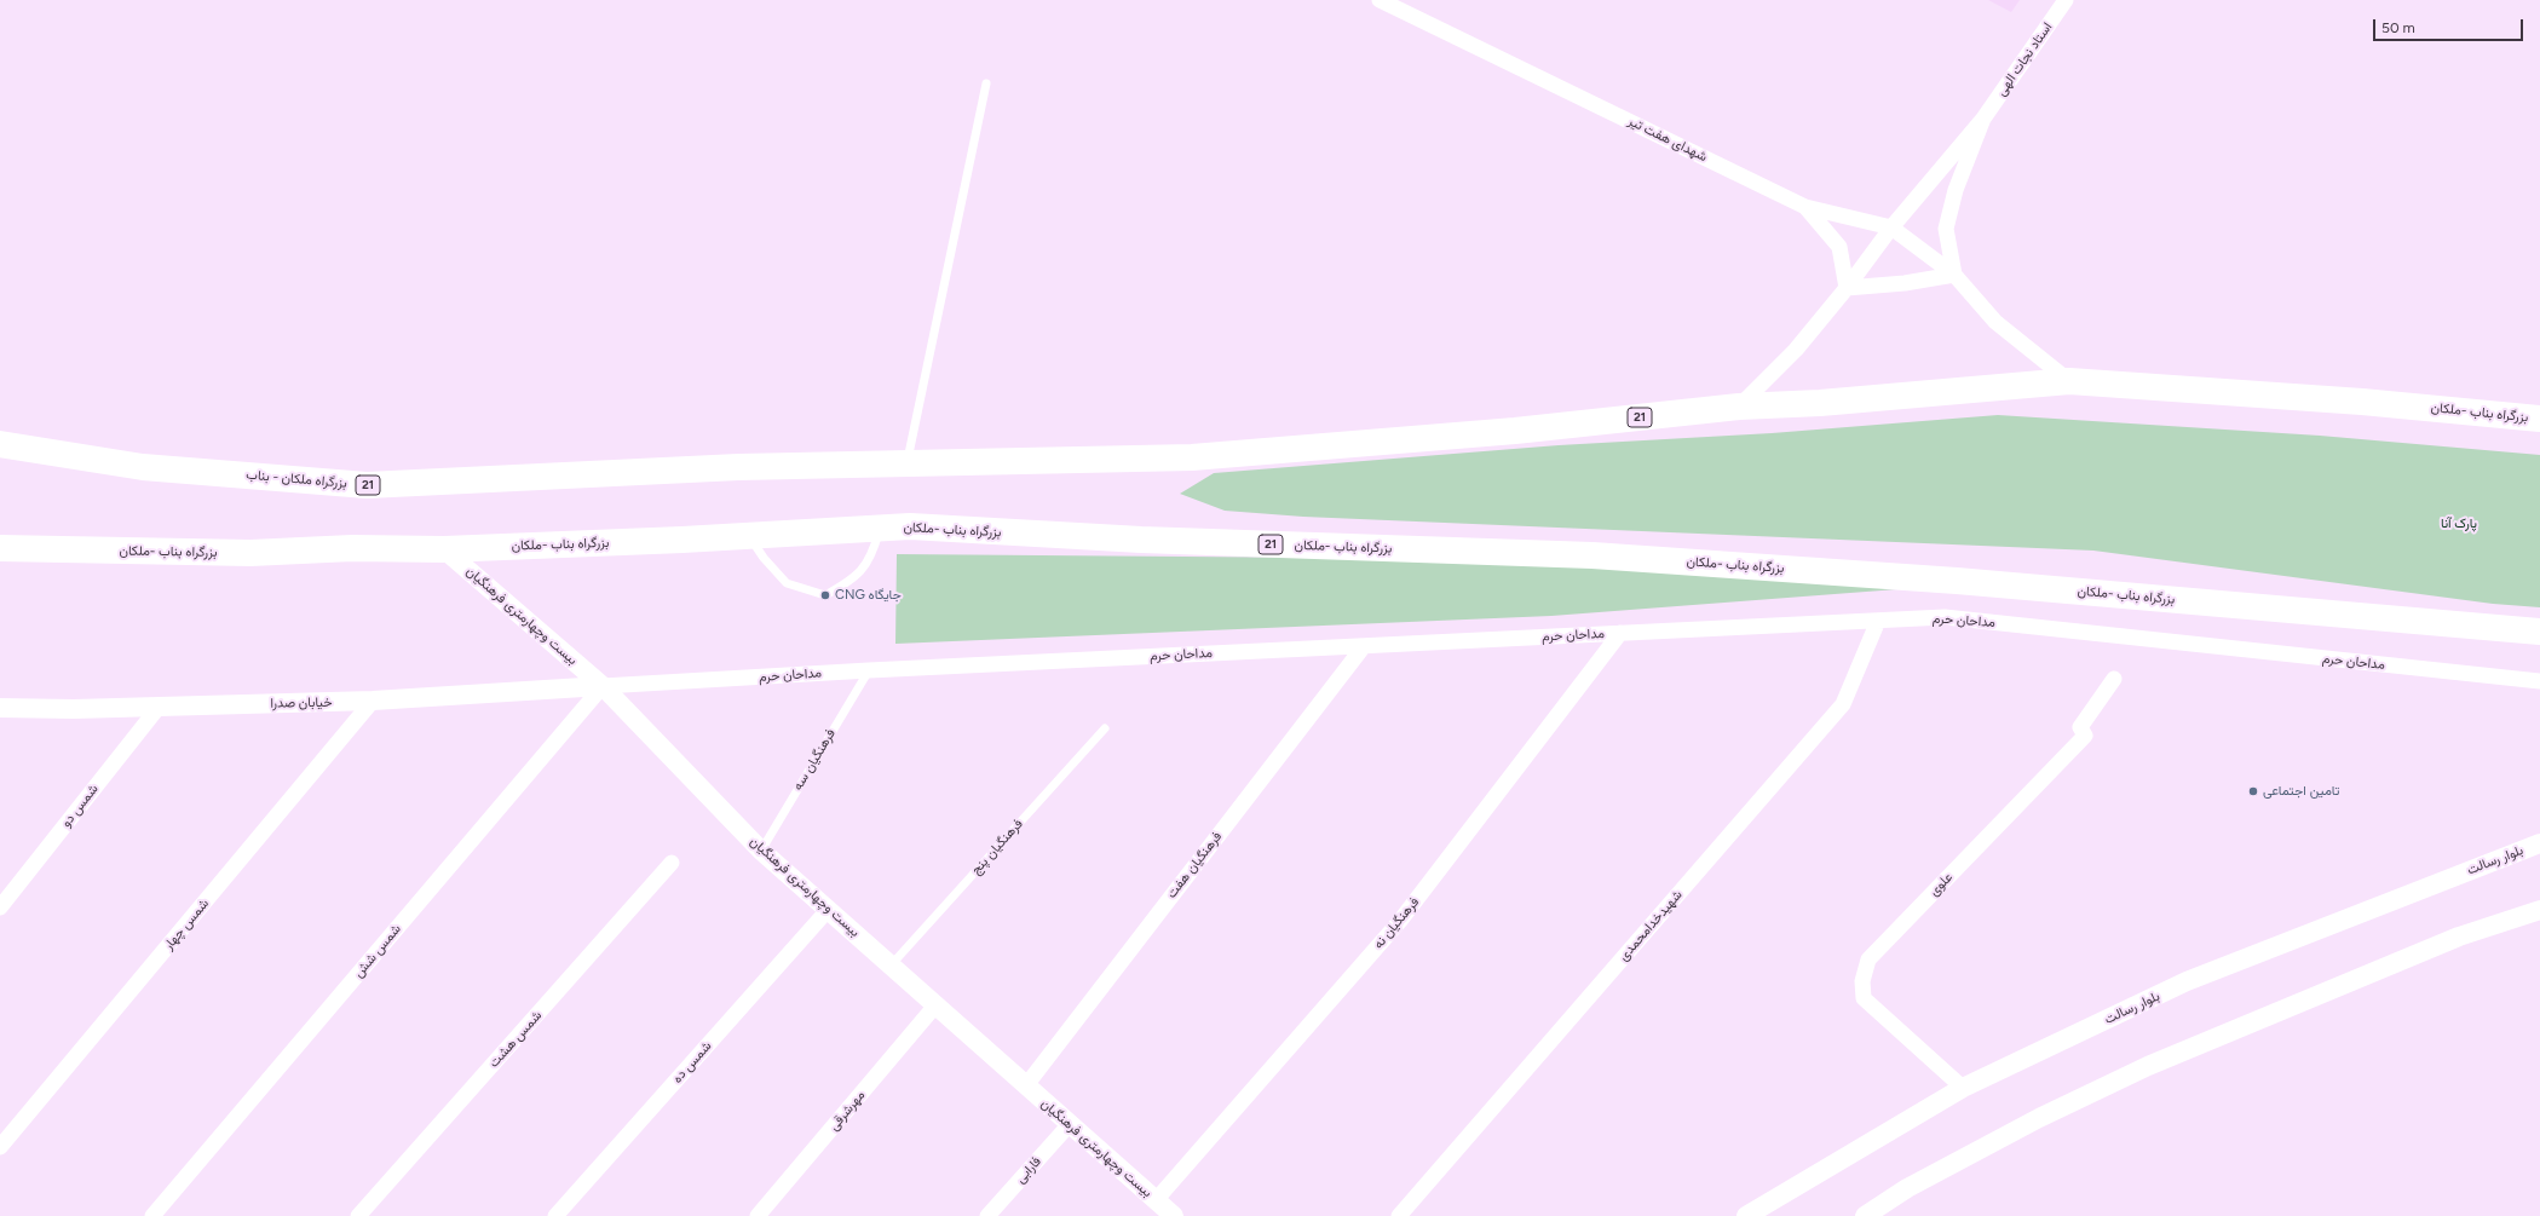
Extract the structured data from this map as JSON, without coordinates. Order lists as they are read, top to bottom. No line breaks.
{"streets":{"highway":["بزرگراه بناب -ملکان","21","بزرگراه ملکان - بناب"],"street":["استاد نجات الهی","شهدای هفت تیر","بیست وچهارمتری فرهنگیان","مداحان حرم","خیابان صدرا","شمس دو","بلوار رسالت","فرهنگیان هفت","علوی","فرهنگیان نه","شمس چهار","شهیدخدامحمدی","شمس شش","شمس هشت","شمس ده","مهرشرقی","فارابی"],"lane":["فرهنگیان سه","فرهنگیان پنج"]},"crossings":[["شهدای هفت تیر","بزرگراه بناب -ملکان"],["بزرگراه بناب -ملکان","بزرگراه ملکان - بناب"],["بزرگراه بناب -ملکان","بیست وچهارمتری فرهنگیان"],["بیست وچهارمتری فرهنگیان","مداحان حرم"],["بیست وچهارمتری فرهنگیان","خیابان صدرا"],["بیست وچهارمتری فرهنگیان","فرهنگیان سه"],["بیست وچهارمتری فرهنگیان","فرهنگیان پنج"],["بیست وچهارمتری فرهنگیان","فرهنگیان هفت"],["بیست وچهارمتری فرهنگیان","فرهنگیان نه"],["بیست وچهارمتری فرهنگیان","شمس شش"],["بیست وچهارمتری فرهنگیان","شمس ده"],["بیست وچهارمتری فرهنگیان","مهرشرقی"],["بیست وچهارمتری فرهنگیان","فارابی"],["مداحان حرم","خیابان صدرا"],["مداحان حرم","فرهنگیان سه"],["مداحان حرم","فرهنگیان هفت"],["مداحان حرم","فرهنگیان نه"],["مداحان حرم","شهیدخدامحمدی"],["مداحان حرم","شمس شش"],["خیابان صدرا","شمس دو"],["خیابان صدرا","شمس چهار"],["خیابان صدرا","شمس شش"],["بلوار رسالت","علوی"]],"parks":["پارک آنا"],"places":["CNG جایگاه","تامین اجتماعی"],"scale_bar":"50 m"}
